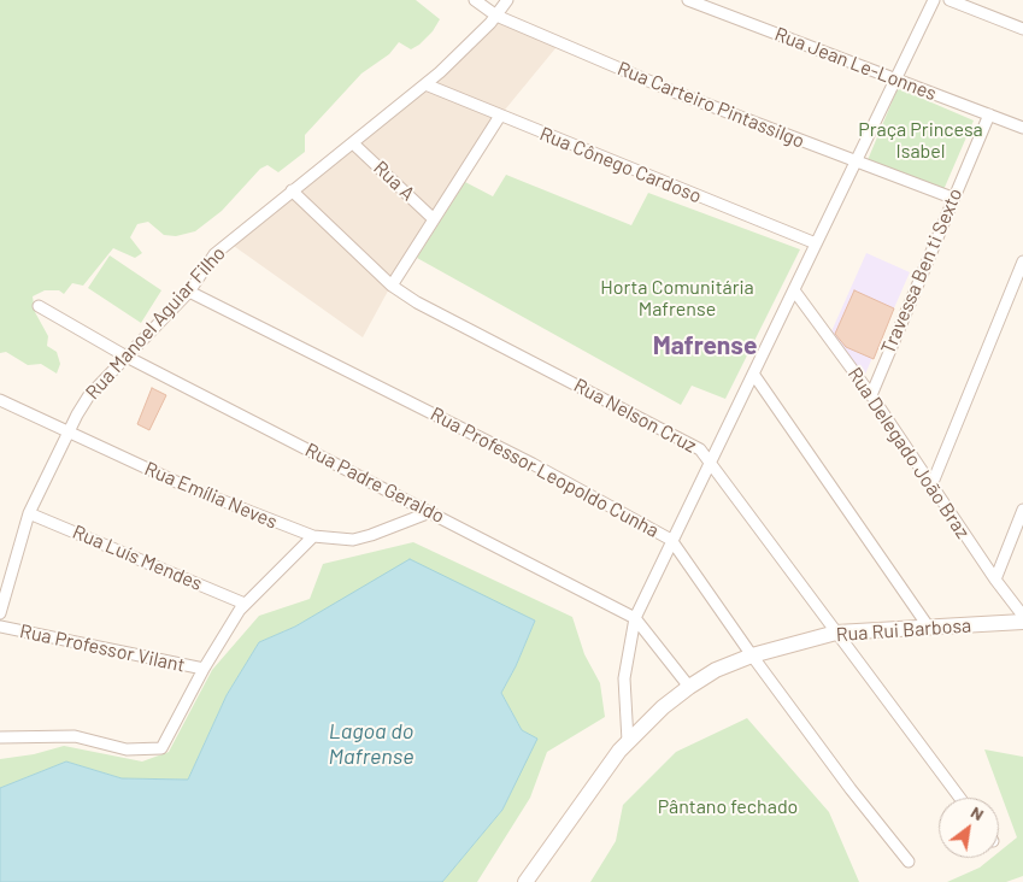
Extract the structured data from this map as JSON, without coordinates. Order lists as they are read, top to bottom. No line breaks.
{"streets":{"street":["Rua Jean Le-Lonnes","Rua Carteiro Pintassilgo","Rua Cônego Cardoso","Rua A","Travessa Ben ti Sexto","Rua Manoel Aguiar Filho","Rua Nelson Cruz","Rua Delegado João Braz","Rua Professor Leopoldo Cunha","Rua Padre Geraldo","Rua Emília Neves","Rua Luís Mendes","Rua Rui Barbosa","Rua Professor Vilant"]},"crossings":[["Rua Jean Le-Lonnes","Travessa Ben ti Sexto"],["Rua Carteiro Pintassilgo","Travessa Ben ti Sexto"],["Rua Carteiro Pintassilgo","Rua Manoel Aguiar Filho"],["Rua Cônego Cardoso","Rua Manoel Aguiar Filho"],["Rua A","Rua Manoel Aguiar Filho"],["Travessa Ben ti Sexto","Rua Delegado João Braz"],["Rua Manoel Aguiar Filho","Rua Nelson Cruz"],["Rua Manoel Aguiar Filho","Rua Professor Leopoldo Cunha"],["Rua Manoel Aguiar Filho","Rua Padre Geraldo"],["Rua Manoel Aguiar Filho","Rua Emília Neves"],["Rua Manoel Aguiar Filho","Rua Luís Mendes"],["Rua Nelson Cruz","Rua Rui Barbosa"],["Rua Professor Leopoldo Cunha","Rua Rui Barbosa"],["Rua Padre Geraldo","Rua Emília Neves"],["Rua Padre Geraldo","Rua Rui Barbosa"]],"districts":["Mafrense"],"water":["Lagoa do Mafrense"],"parks":["Praça Princesa Isabel","Horta Comunitária Mafrense","Pântano fechado"],"north":"top right"}
